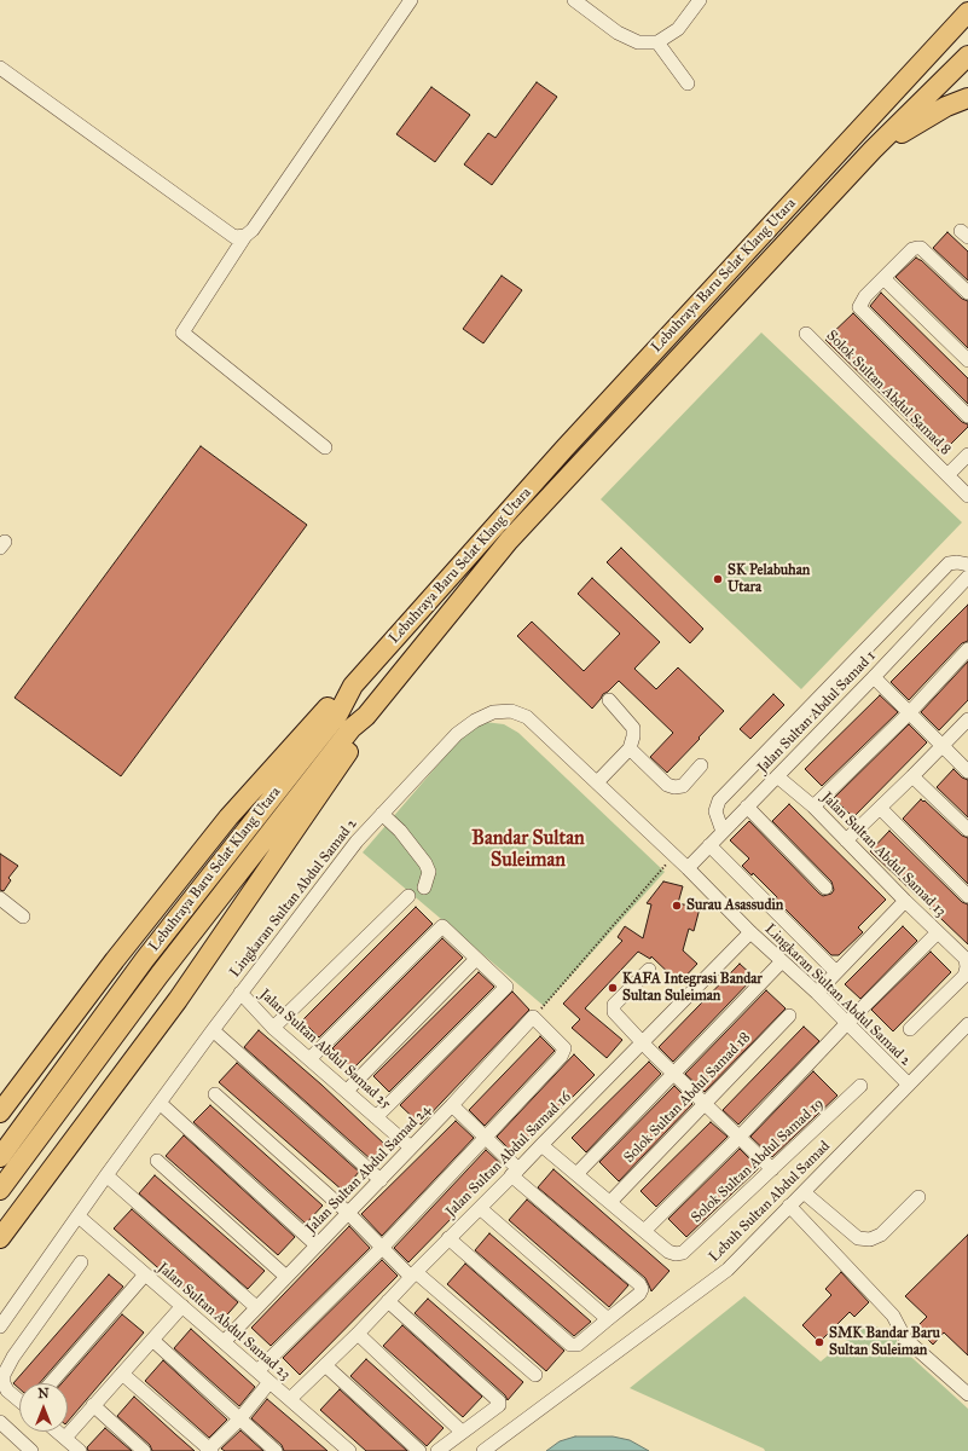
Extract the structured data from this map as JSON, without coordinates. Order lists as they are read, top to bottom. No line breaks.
{"streets":{"highway":["Lebuhraya Baru Selat Klang Utara"],"street":["Solok Sultan Abdul Samad 8","Jalan Sultan Abdul Samad 1","Jalan Sultan Abdul Samad 13","Lingkaran Sultan Abdul Samad 2","Jalan Sultan Abdul Samad 25","Solok Sultan Abdul Samad 18","Jalan Sultan Abdul Samad 16","Solok Sultan Abdul Samad 19","Jalan Sultan Abdul Samad 24","Lebuh Sultan Abdul Samad","Jalan Sultan Abdul Samad 23"]},"crossings":[["Jalan Sultan Abdul Samad 1","Jalan Sultan Abdul Samad 13"],["Jalan Sultan Abdul Samad 1","Lingkaran Sultan Abdul Samad 2"],["Lingkaran Sultan Abdul Samad 2","Jalan Sultan Abdul Samad 25"],["Lingkaran Sultan Abdul Samad 2","Jalan Sultan Abdul Samad 16"],["Lingkaran Sultan Abdul Samad 2","Lebuh Sultan Abdul Samad"],["Lingkaran Sultan Abdul Samad 2","Jalan Sultan Abdul Samad 23"],["Jalan Sultan Abdul Samad 25","Jalan Sultan Abdul Samad 24"],["Jalan Sultan Abdul Samad 16","Jalan Sultan Abdul Samad 23"],["Jalan Sultan Abdul Samad 24","Jalan Sultan Abdul Samad 23"]],"districts":["Bandar Sultan Suleiman"],"places":["SK Pelabuhan Utara","Surau Asassudin","KAFA Integrasi Bandar Sultan Suleiman","SMK Bandar Baru Sultan Suleiman"],"north":"top"}
